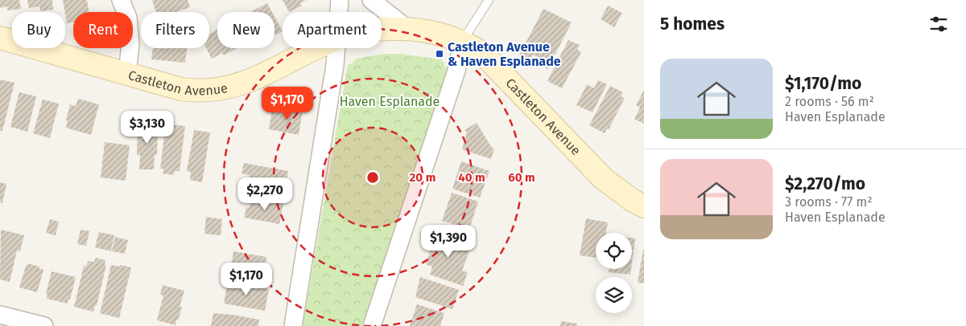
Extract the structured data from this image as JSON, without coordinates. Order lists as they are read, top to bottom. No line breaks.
{"streets":{"street":["Castleton Avenue"]},"parks":["Haven Esplanade"],"places":{"transit":["Castleton Avenue & Haven Esplanade"]},"page":{"heading":"5 homes","chip":["Buy","Rent","Filters","New","Apartment"],"list":[{"name":"$1,170/mo","note":"2 rooms · 56 m² · Haven Esplanade"},{"name":"$2,270/mo","note":"3 rooms · 77 m² · Haven Esplanade"}],"price":["$1,170","$3,130","$2,270","$1,390","$1,170"]},"rings":["20 m","40 m","60 m"]}
